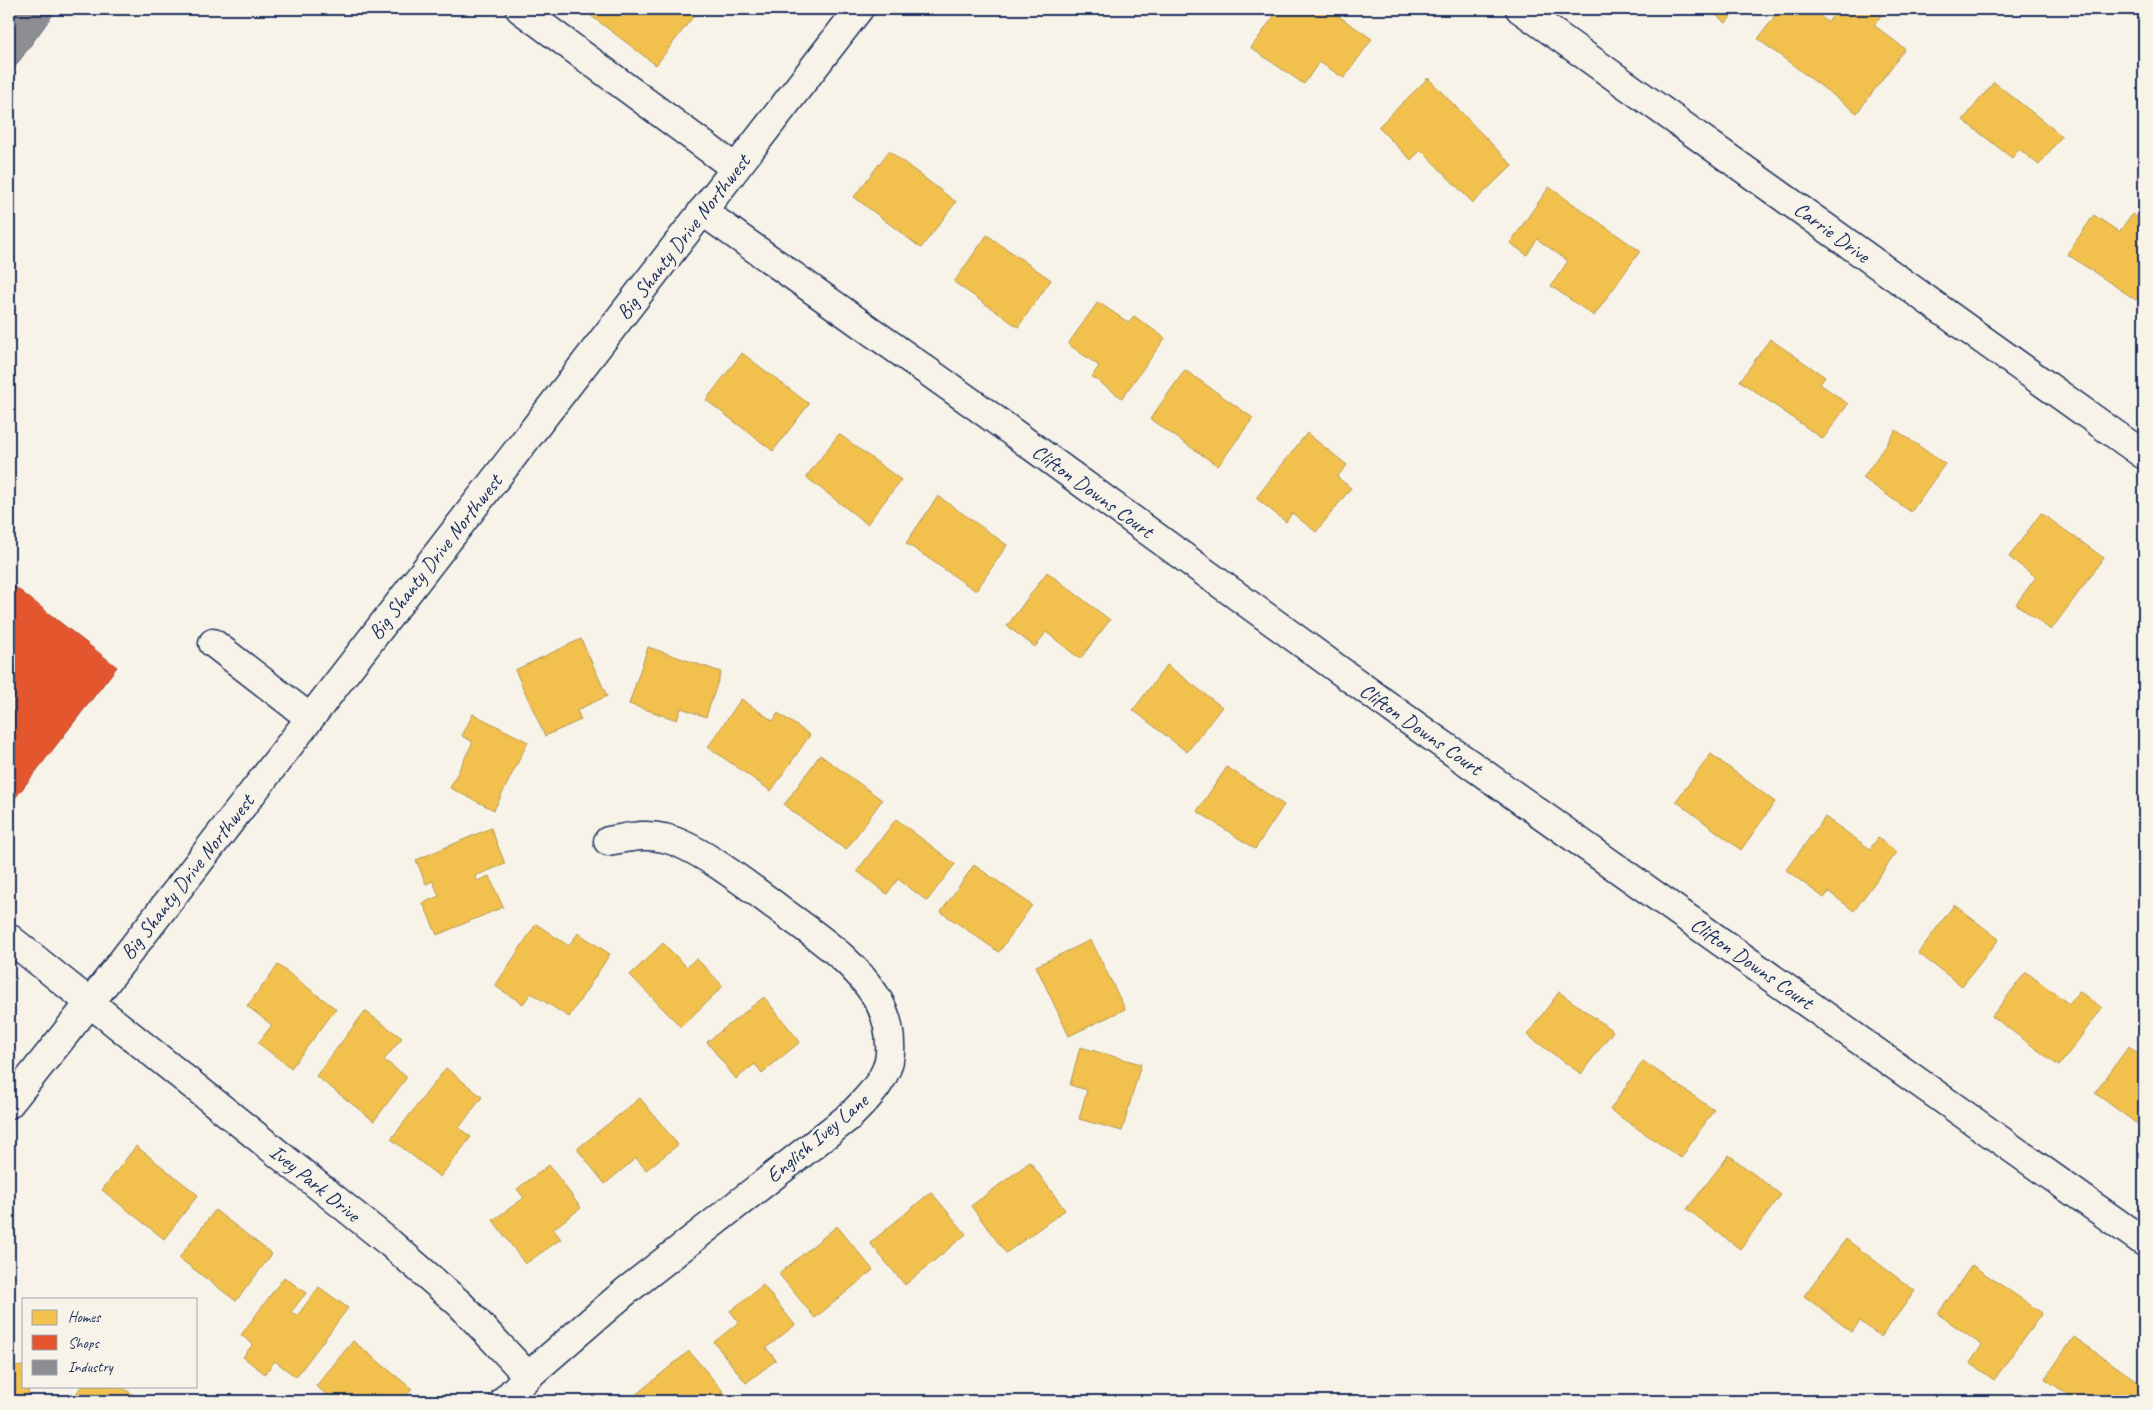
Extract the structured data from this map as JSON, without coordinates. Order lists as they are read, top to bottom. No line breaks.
{"streets":{"street":["Carrie Drive","Big Shanty Drive Northwest","Clifton Downs Court","English Ivey Lane","Ivey Park Drive"]},"crossings":[["Big Shanty Drive Northwest","Clifton Downs Court"],["Big Shanty Drive Northwest","Ivey Park Drive"],["English Ivey Lane","Ivey Park Drive"]],"legend":["Homes","Shops","Industry"]}
